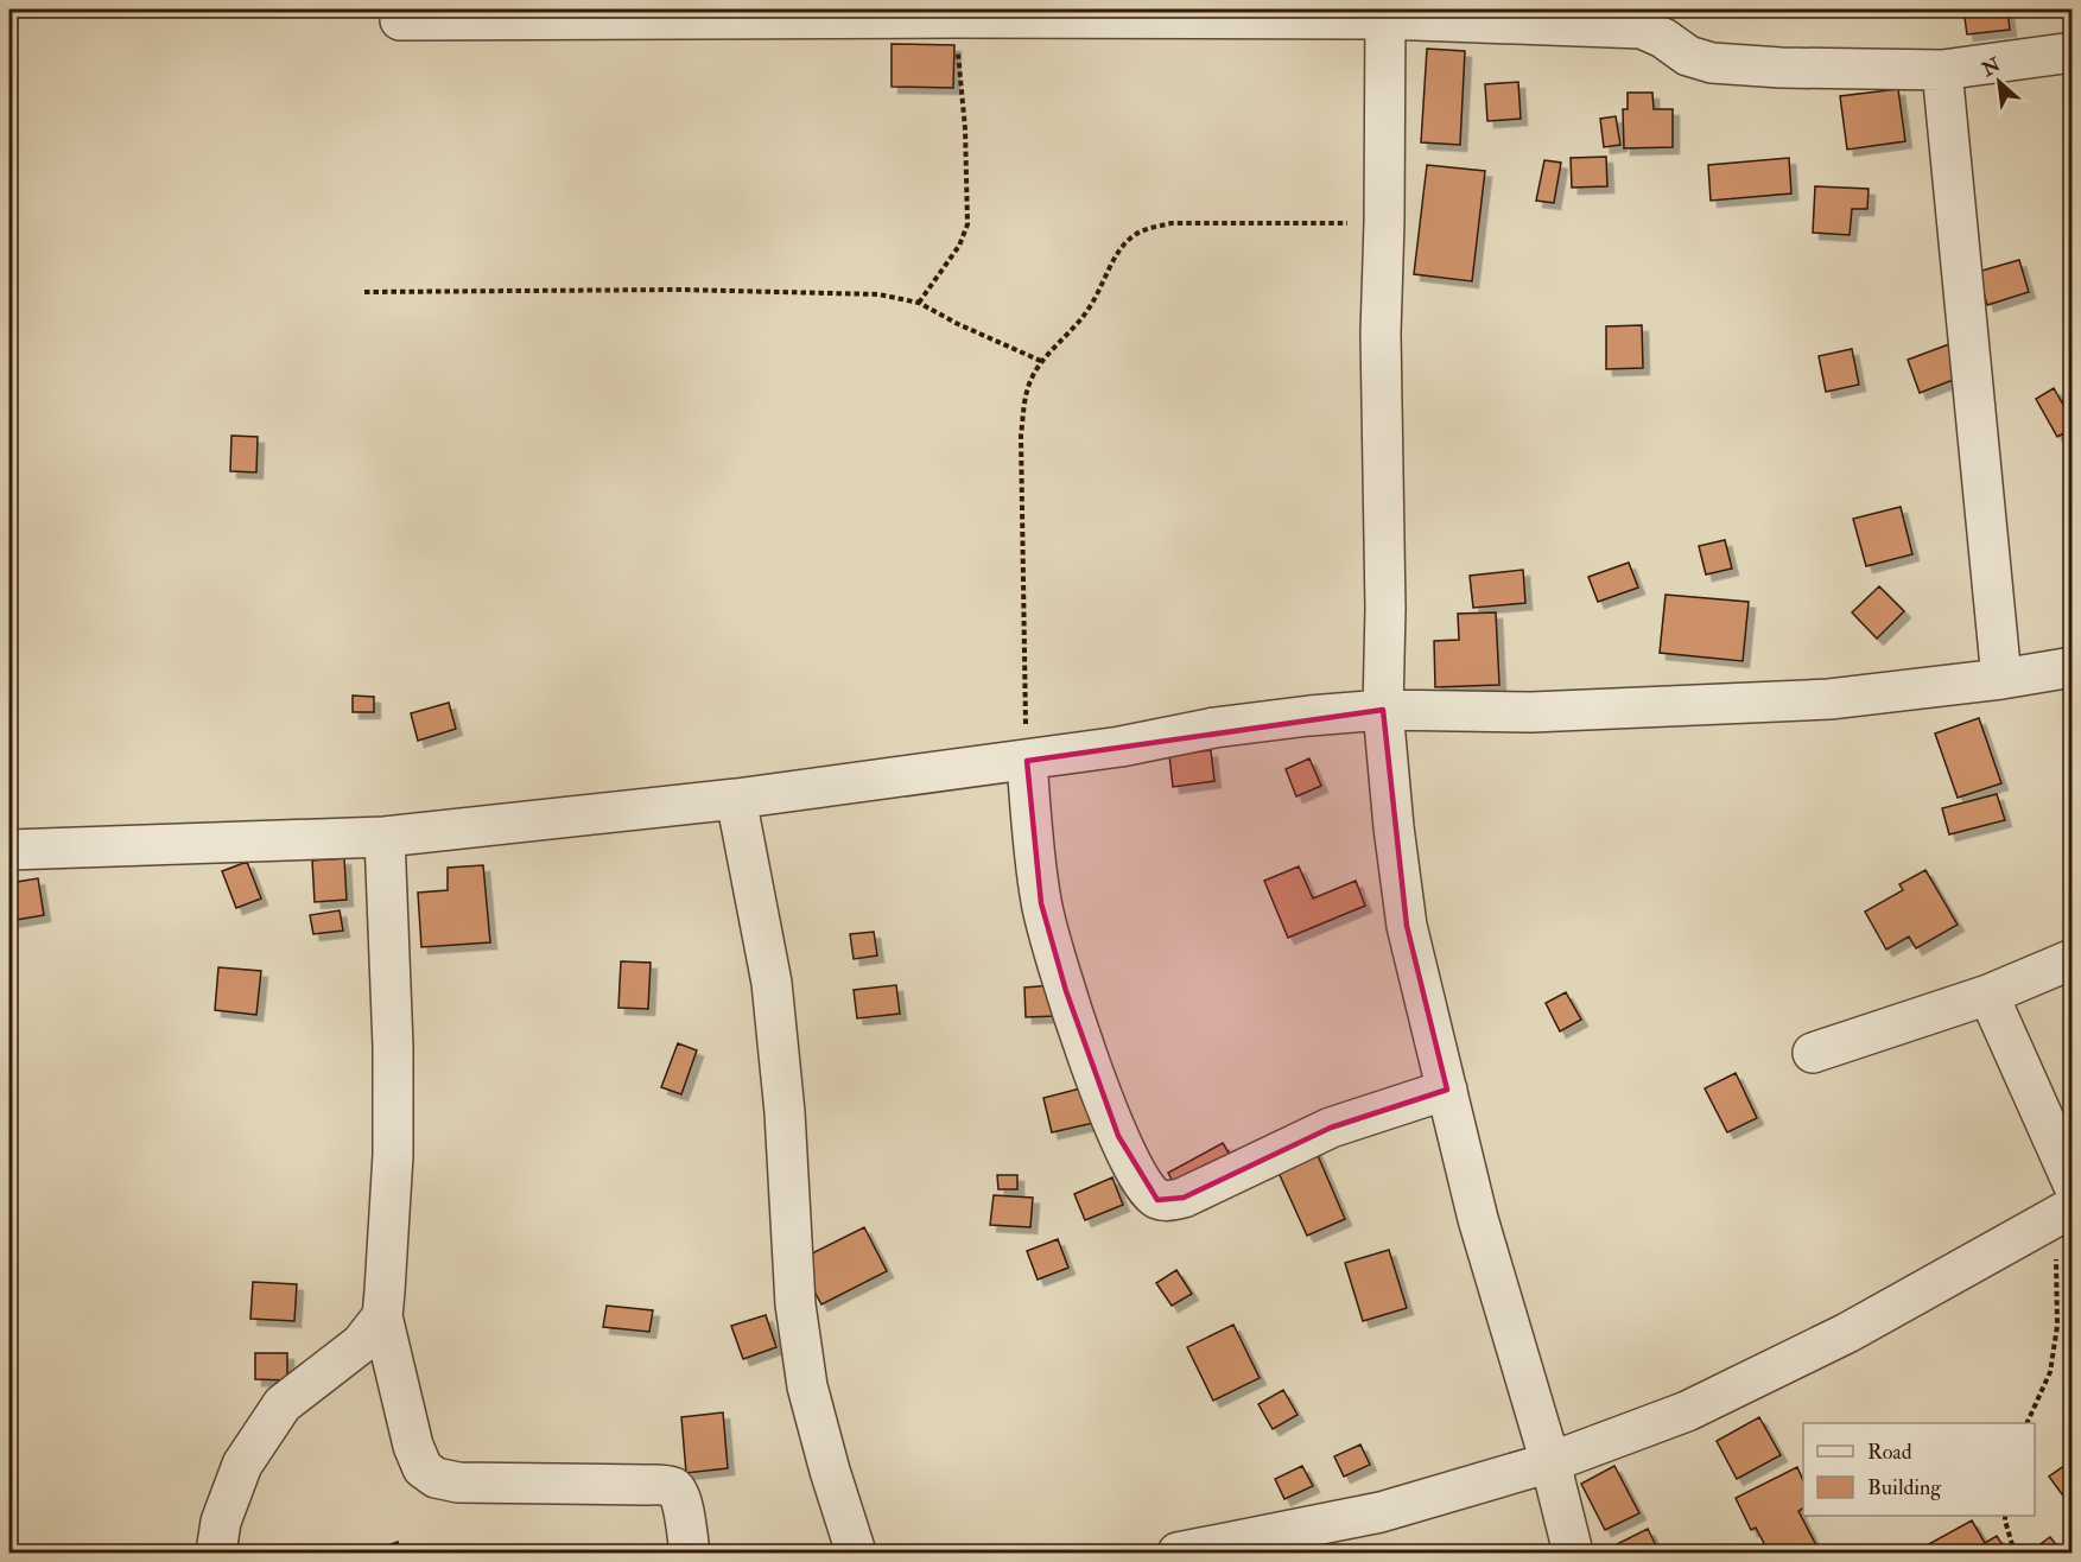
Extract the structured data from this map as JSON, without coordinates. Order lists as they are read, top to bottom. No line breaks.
{"legend":["Road","Building"],"north":"top left"}
